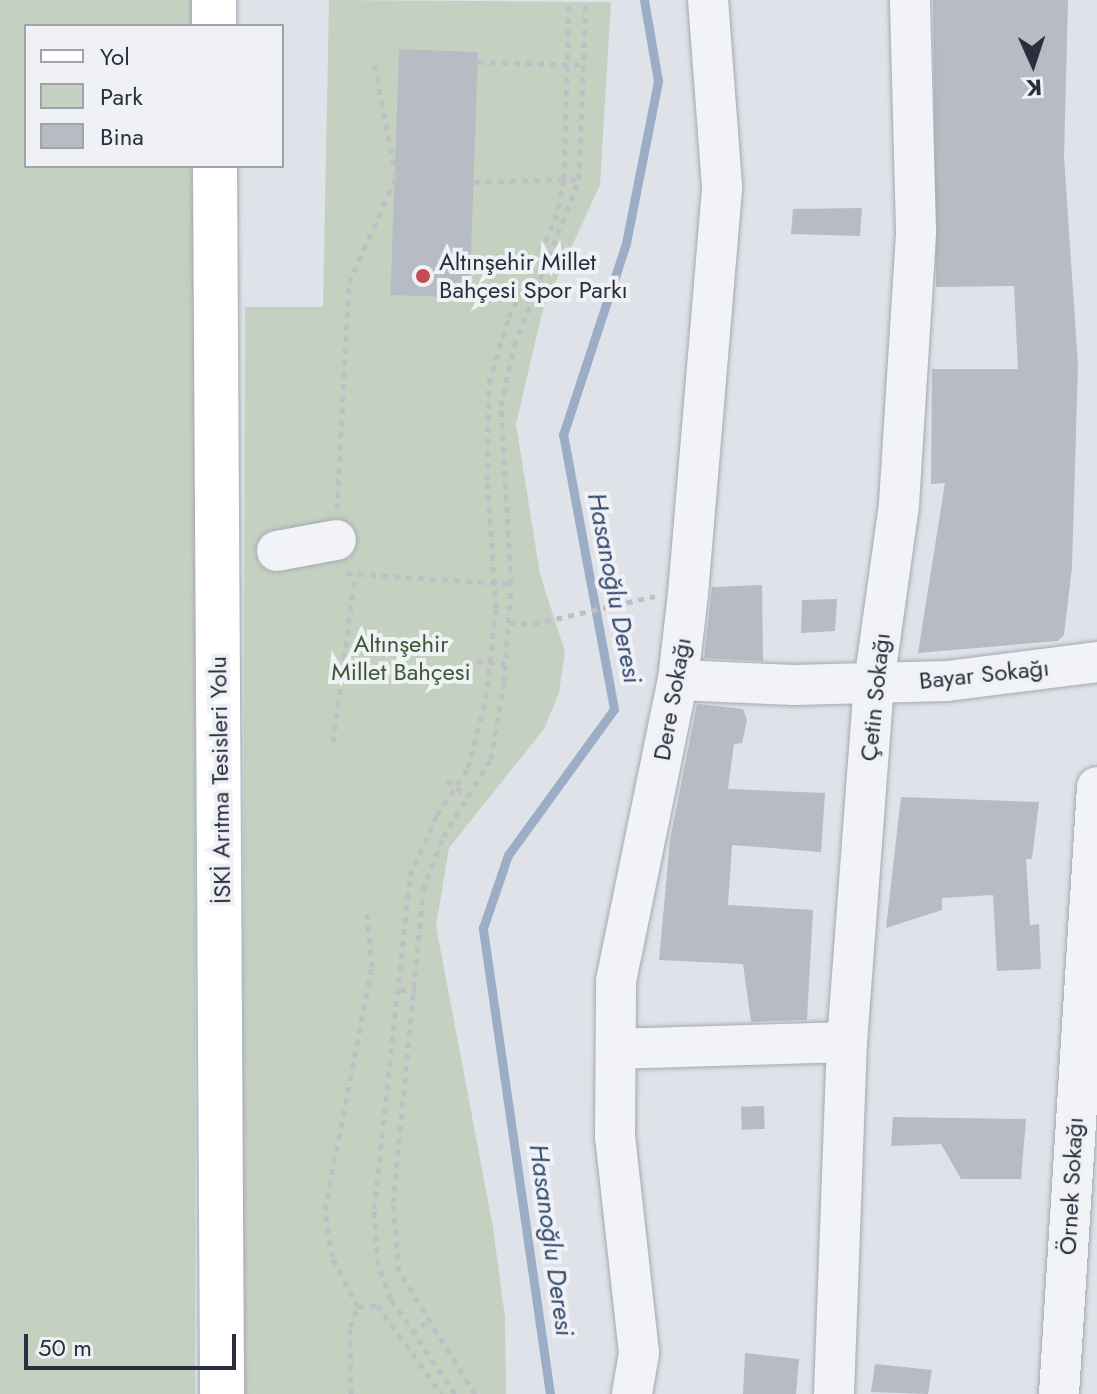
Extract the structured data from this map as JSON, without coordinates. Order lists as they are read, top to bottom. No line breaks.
{"streets":{"main road":["İSKİ Arıtma Tesisleri Yolu"],"street":["Bayar Sokağı","Çetin Sokağı","Dere Sokağı","Örnek Sokağı"]},"crossings":[["Bayar Sokağı","Çetin Sokağı"],["Bayar Sokağı","Dere Sokağı"]],"water":["Hasanoğlu Deresi"],"parks":["Altınşehir Millet Bahçesi"],"places":["Altınşehir Millet Bahçesi Spor Parkı"],"legend":["Yol","Park","Bina"],"scale_bar":"50 m","north":"bottom"}
